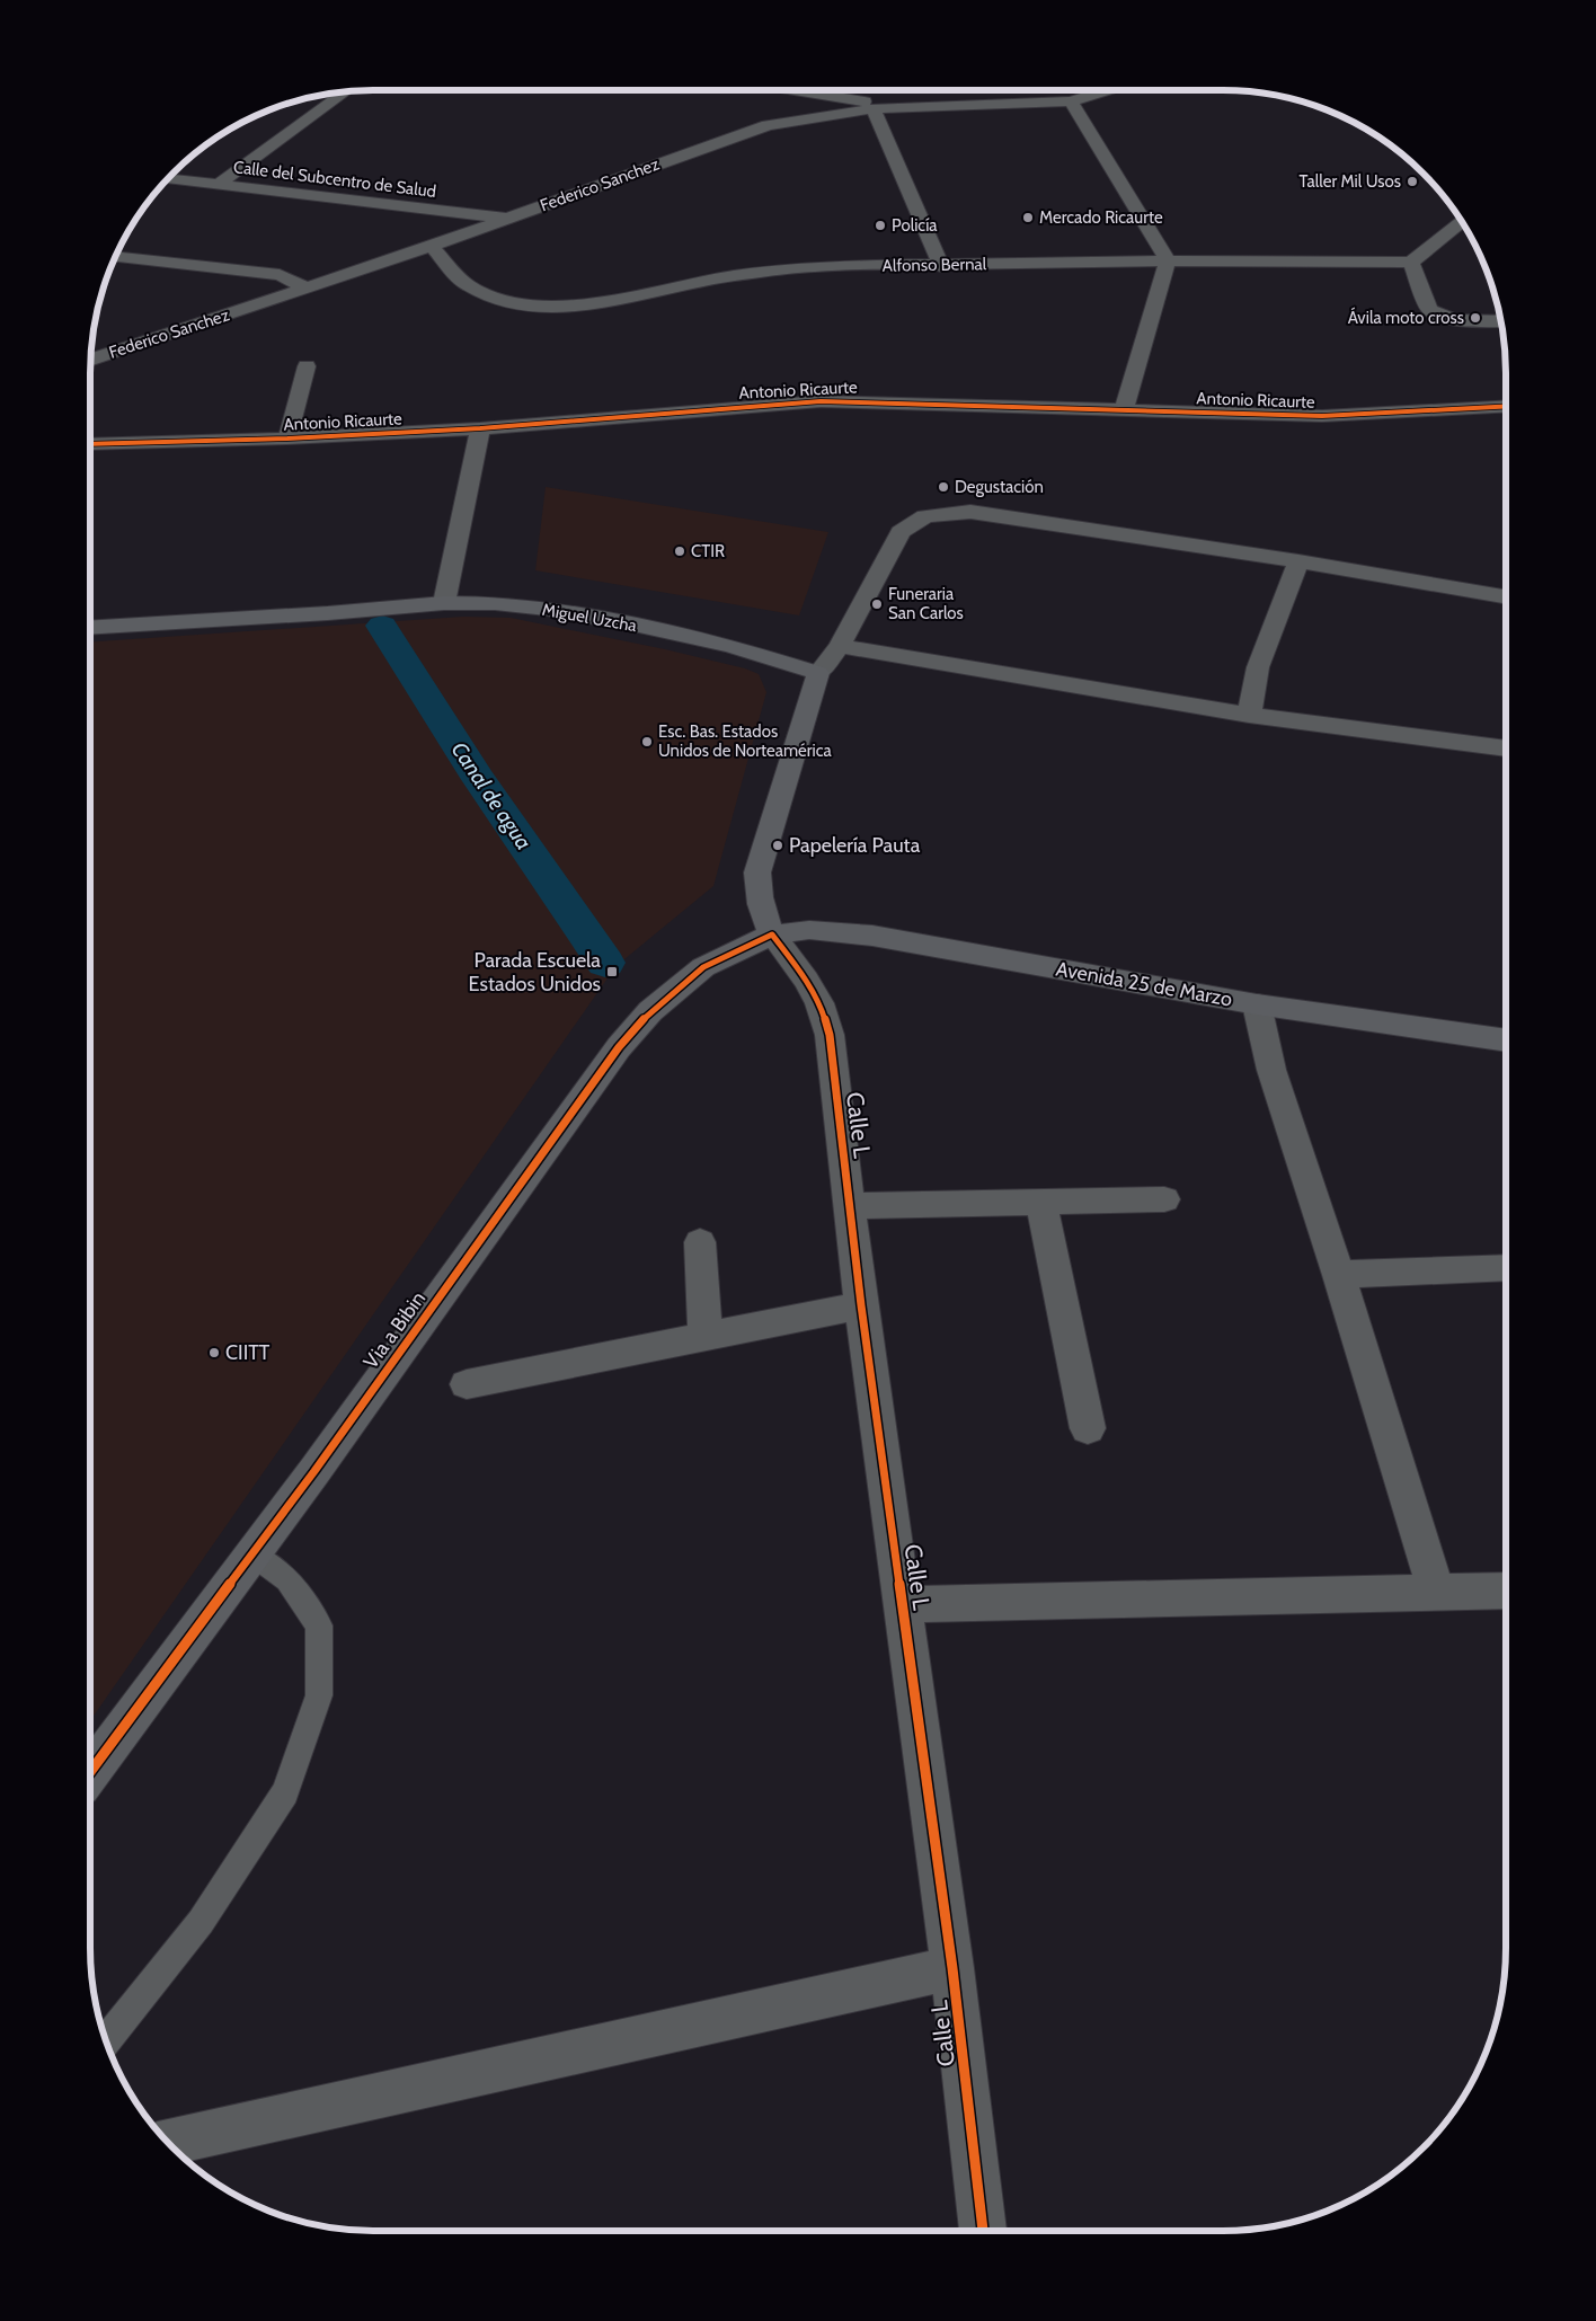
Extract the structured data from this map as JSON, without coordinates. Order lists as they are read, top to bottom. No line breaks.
{"streets":{"main road":["Miguel Uzcha","Avenida 25 de Marzo","Via a Bibin"],"street":["Calle del Subcentro de Salud","Federico Sanchez","Alfonso Bernal","Antonio Ricaurte","Calle L"]},"crossings":[["Calle del Subcentro de Salud","Federico Sanchez"],["Federico Sanchez","Alfonso Bernal"],["Avenida 25 de Marzo","Calle L"],["Avenida 25 de Marzo","Via a Bibin"],["Calle L","Via a Bibin"]],"water":["Canal de agua"],"places":{"other":["Taller Mil Usos","Mercado Ricaurte","Policía","Ávila moto cross","Degustación","CTIR","Funeraria San Carlos","Esc. Bas. Estados Unidos de Norteamérica","Papelería Pauta","CIITT"],"transit":["Parada Escuela Estados Unidos"]}}
